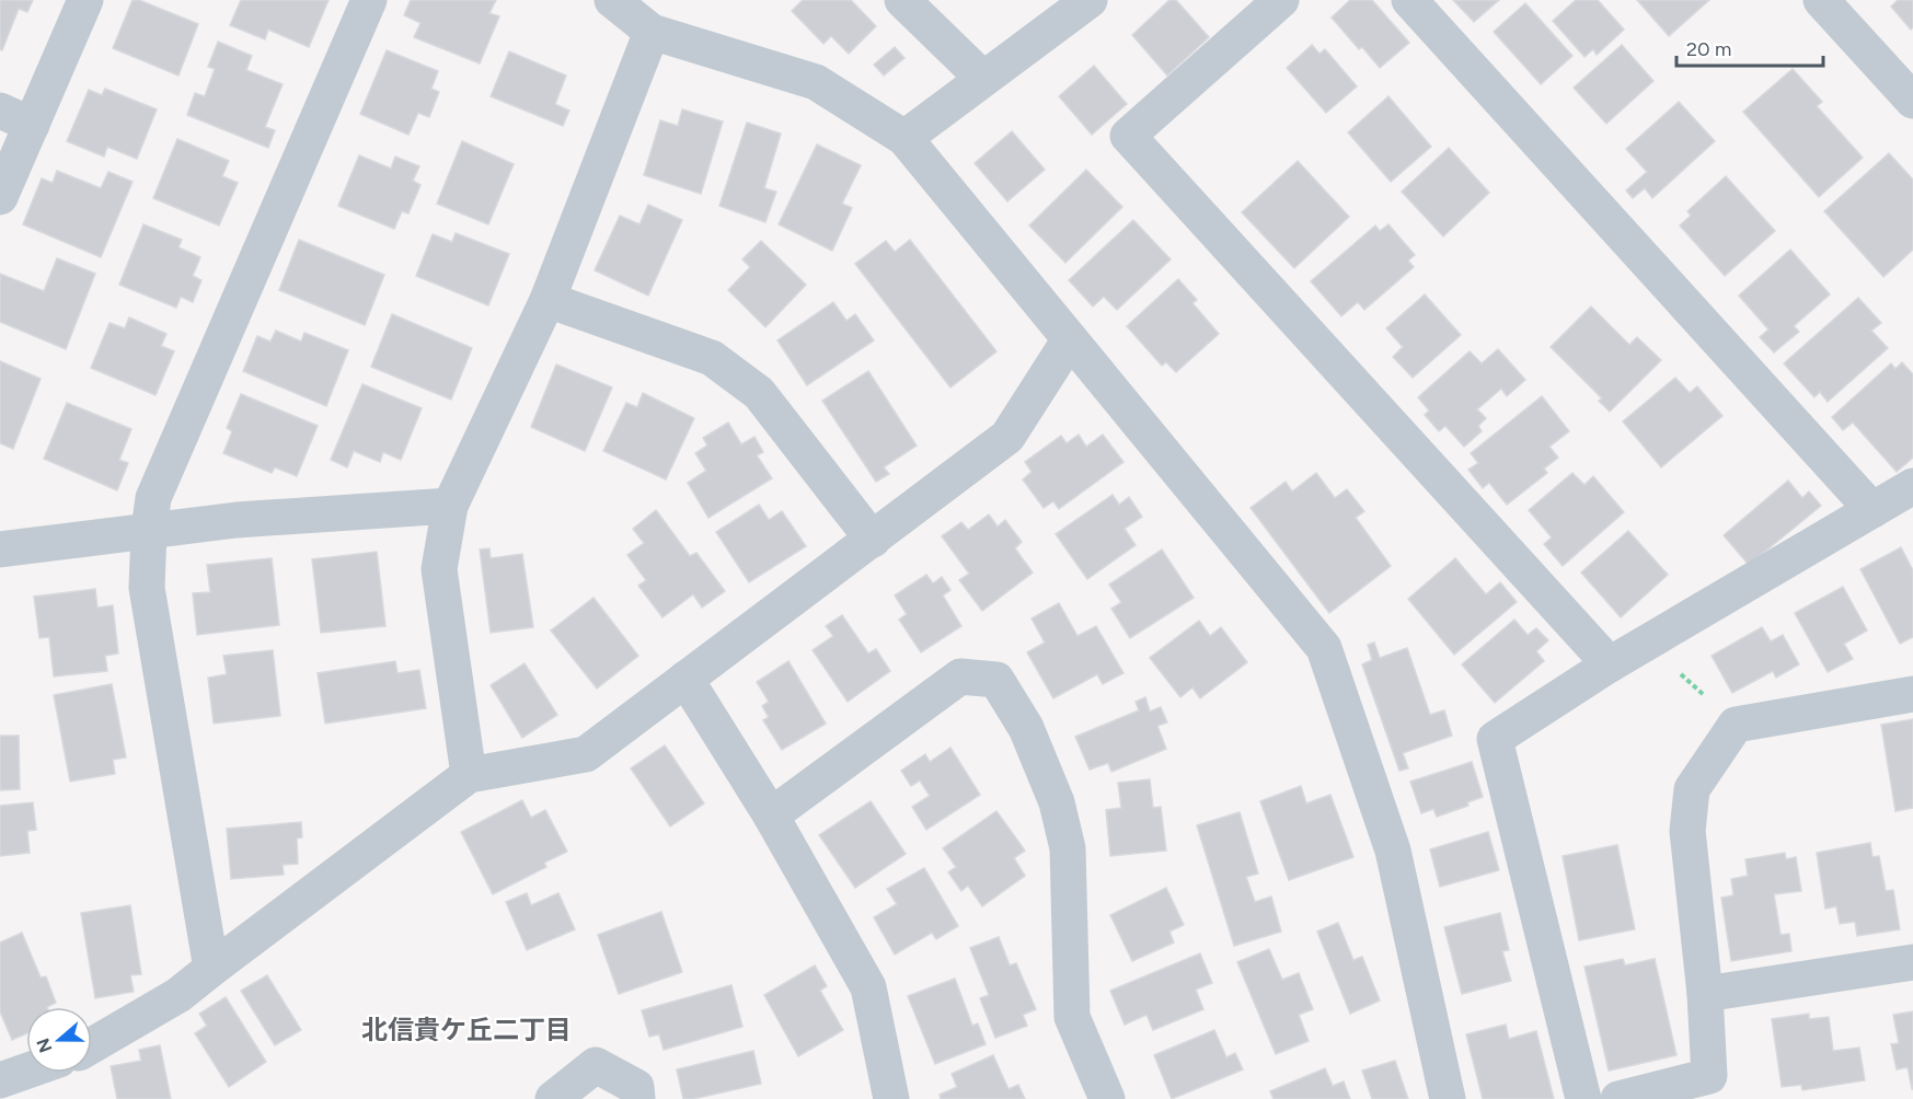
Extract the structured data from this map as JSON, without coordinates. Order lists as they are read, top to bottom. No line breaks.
{"districts":["北信貴ケ丘二丁目"],"scale_bar":"20 m","north":"left"}
